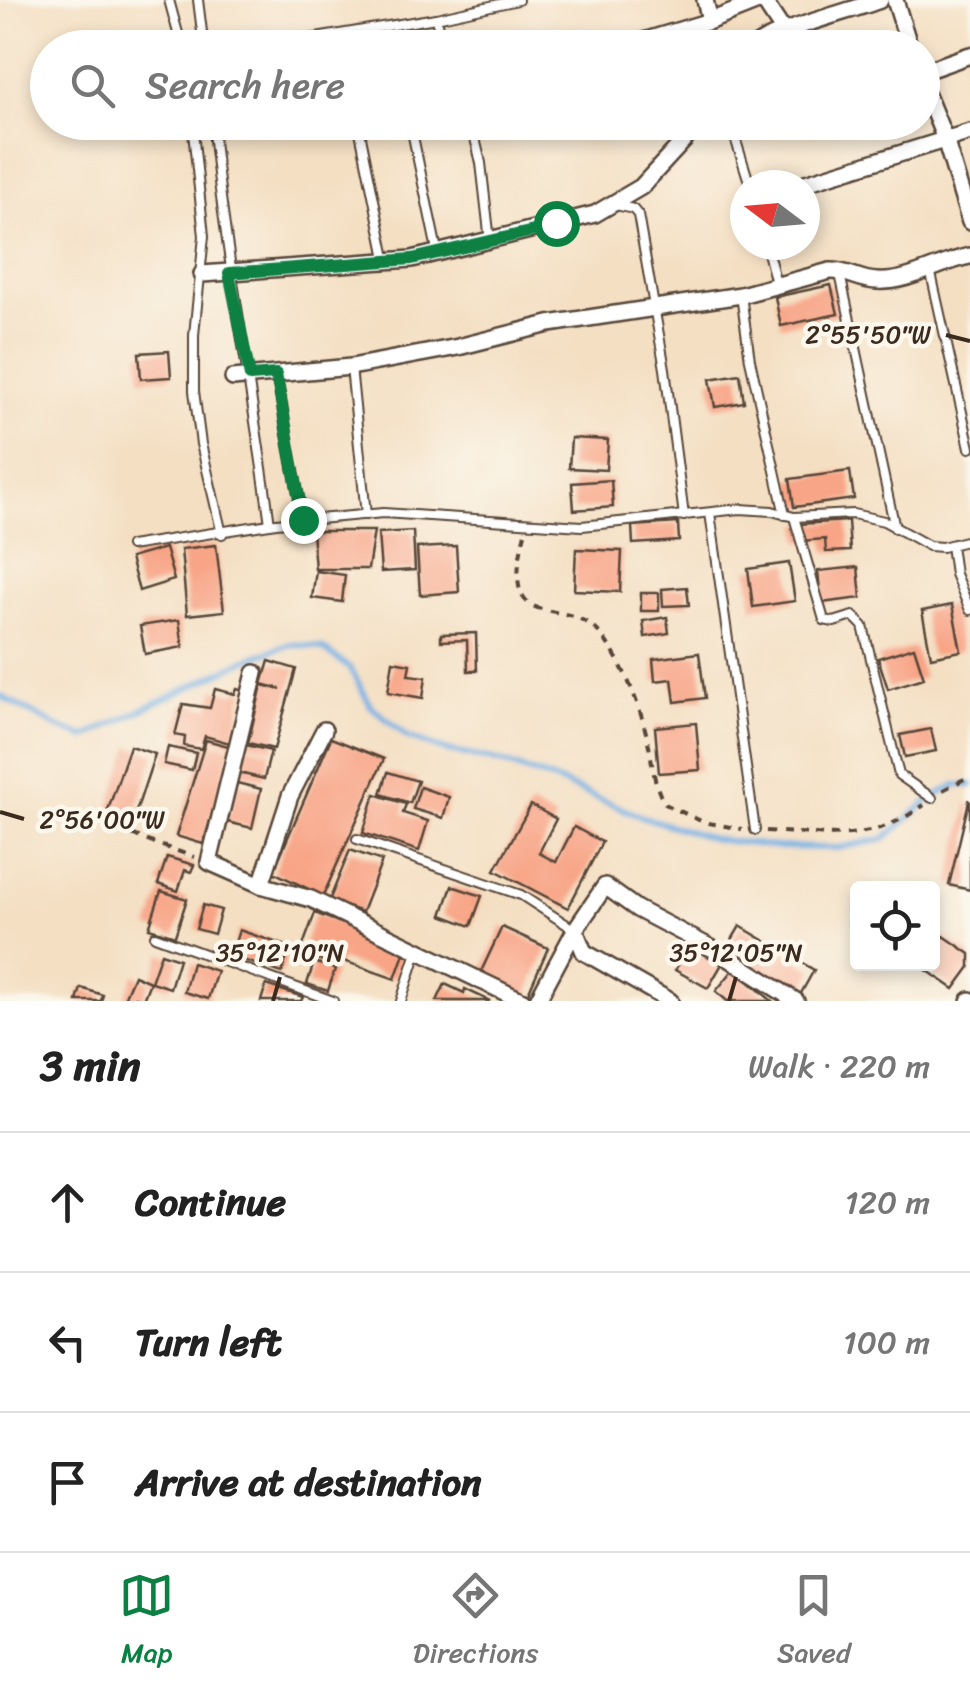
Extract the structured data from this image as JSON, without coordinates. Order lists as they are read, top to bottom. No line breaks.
{"north":"left","page":{"search":"Search here","heading":["3 min","Walk · 220 m"],"list":[["Continue","120 m"],["Turn left","100 m"],"Arrive at destination"],"nav":["Map","Directions","Saved"]},"coordinates":["2°55'50\"W","2°56'00\"W","35°12'10\"N","35°12'05\"N"]}
